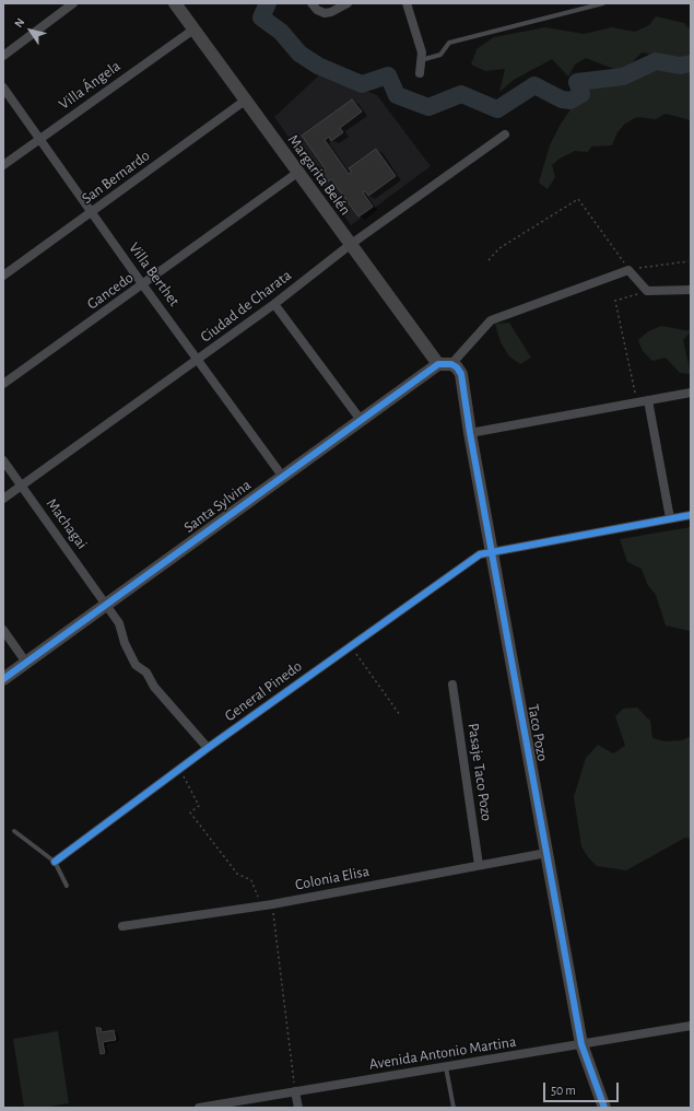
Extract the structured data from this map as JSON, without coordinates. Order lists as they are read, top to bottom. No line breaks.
{"streets":{"street":["Villa Ángela","Margarita Belén","San Bernardo","Villa Berthet","Gancedo","Ciudad de Charata","Santa Sylvina","Machagai","General Pinedo","Taco Pozo","Pasaje Taco Pozo","Colonia Elisa","Avenida Antonio Martina"]},"crossings":[["Villa Ángela","Margarita Belén"],["Villa Ángela","Villa Berthet"],["Margarita Belén","San Bernardo"],["Margarita Belén","Gancedo"],["Margarita Belén","Ciudad de Charata"],["Margarita Belén","Santa Sylvina"],["Margarita Belén","Taco Pozo"],["San Bernardo","Villa Berthet"],["Villa Berthet","Gancedo"],["Villa Berthet","Ciudad de Charata"],["Villa Berthet","Santa Sylvina"],["Ciudad de Charata","Machagai"],["Santa Sylvina","Machagai"],["Santa Sylvina","Taco Pozo"],["Machagai","General Pinedo"],["General Pinedo","Taco Pozo"],["Taco Pozo","Colonia Elisa"],["Taco Pozo","Avenida Antonio Martina"],["Pasaje Taco Pozo","Colonia Elisa"]],"scale_bar":"50 m","north":"top left"}
